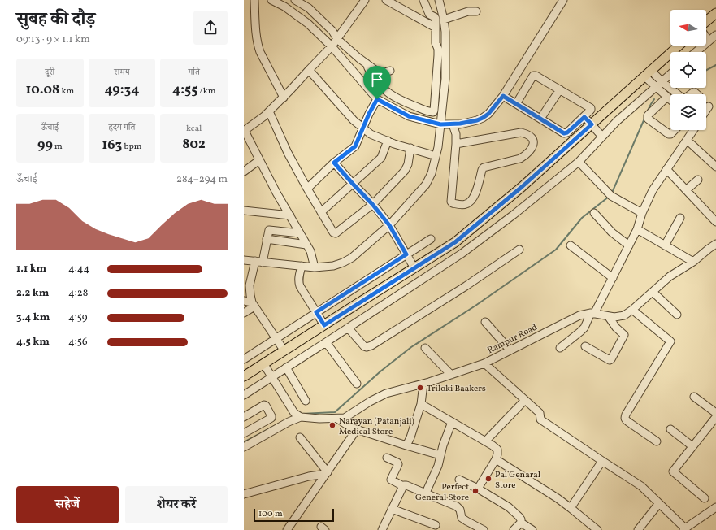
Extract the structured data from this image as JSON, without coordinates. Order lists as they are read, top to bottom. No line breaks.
{"streets":{"street":["Rampur Road"]},"places":["Triloki Baakers","Narayan (Patanjali) Medical Store","Pal Genaral Store","Perfect General Store"],"scale_bar":"100 m","north":"left","page":{"heading":["सुबह की दौड़","09:13 · 9 × 1.1 km"],"stats":[["दूरी","10.08 km"],["समय","49:34"],["गति","4:55 /km"],["ऊँचाई","99 m"],["हृदय गति","163 bpm"],["kcal","802"]],"chart":["ऊँचाई","284–294 m"],"list":[{"name":"1.1 km","note":"4:44"},{"name":"2.2 km","note":"4:28"},{"name":"3.4 km","note":"4:59"},{"name":"4.5 km","note":"4:56"}],"buttons":["सहेजें","शेयर करें"],"scale":"100 m"}}
